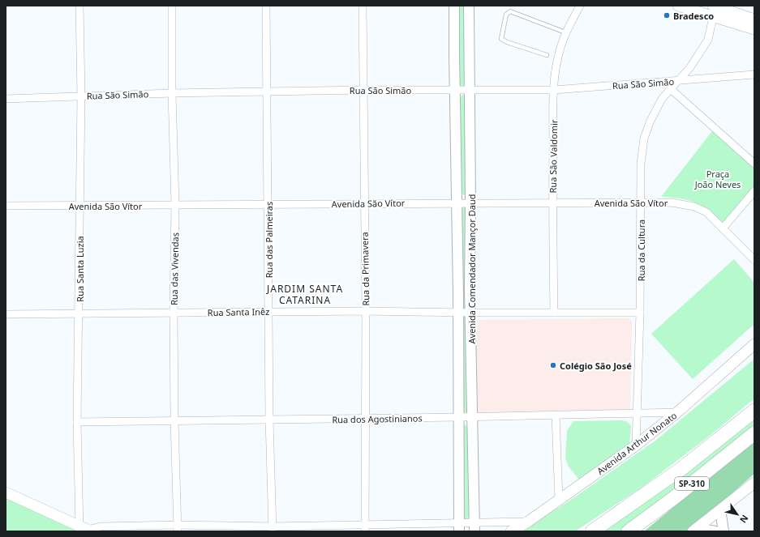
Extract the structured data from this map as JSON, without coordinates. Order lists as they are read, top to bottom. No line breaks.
{"streets":{"highway":["SP-310"],"main road":["Avenida Arthur Nonato"],"street":["Rua São Simão","Rua São Valdomir","Avenida São Vítor","Rua das Palmeiras","Rua da Cultura","Rua Santa Luzia","Rua das Vivendas","Rua da Primavera","Avenida Comendador Mançor Daud","Rua Santa Inêz","Rua dos Agostinianos"]},"crossings":[["Rua São Simão","Rua São Valdomir"],["Rua São Simão","Rua das Palmeiras"],["Rua São Simão","Rua da Cultura"],["Rua São Simão","Rua Santa Luzia"],["Rua São Simão","Rua das Vivendas"],["Rua São Simão","Rua da Primavera"],["Rua São Simão","Avenida Comendador Mançor Daud"],["Rua São Valdomir","Avenida São Vítor"],["Rua São Valdomir","Rua Santa Inêz"],["Avenida São Vítor","Rua das Palmeiras"],["Avenida São Vítor","Rua da Cultura"],["Avenida São Vítor","Rua Santa Luzia"],["Avenida São Vítor","Rua das Vivendas"],["Avenida São Vítor","Rua da Primavera"],["Avenida São Vítor","Avenida Comendador Mançor Daud"],["Rua das Palmeiras","Rua Santa Inêz"],["Rua das Palmeiras","Rua dos Agostinianos"],["Rua da Cultura","Rua Santa Inêz"],["Rua da Cultura","Rua dos Agostinianos"],["Rua da Cultura","Avenida Arthur Nonato"],["Rua Santa Luzia","Rua Santa Inêz"],["Rua Santa Luzia","Rua dos Agostinianos"],["Rua das Vivendas","Rua Santa Inêz"],["Rua das Vivendas","Rua dos Agostinianos"],["Rua da Primavera","Rua Santa Inêz"],["Rua da Primavera","Rua dos Agostinianos"],["Avenida Comendador Mançor Daud","Rua Santa Inêz"],["Avenida Comendador Mançor Daud","Rua dos Agostinianos"],["Rua dos Agostinianos","Avenida Arthur Nonato"]],"districts":["JARDIM SANTA CATARINA"],"parks":["Praça João Neves"],"places":["Bradesco","Colégio São José"],"north":"bottom right"}
